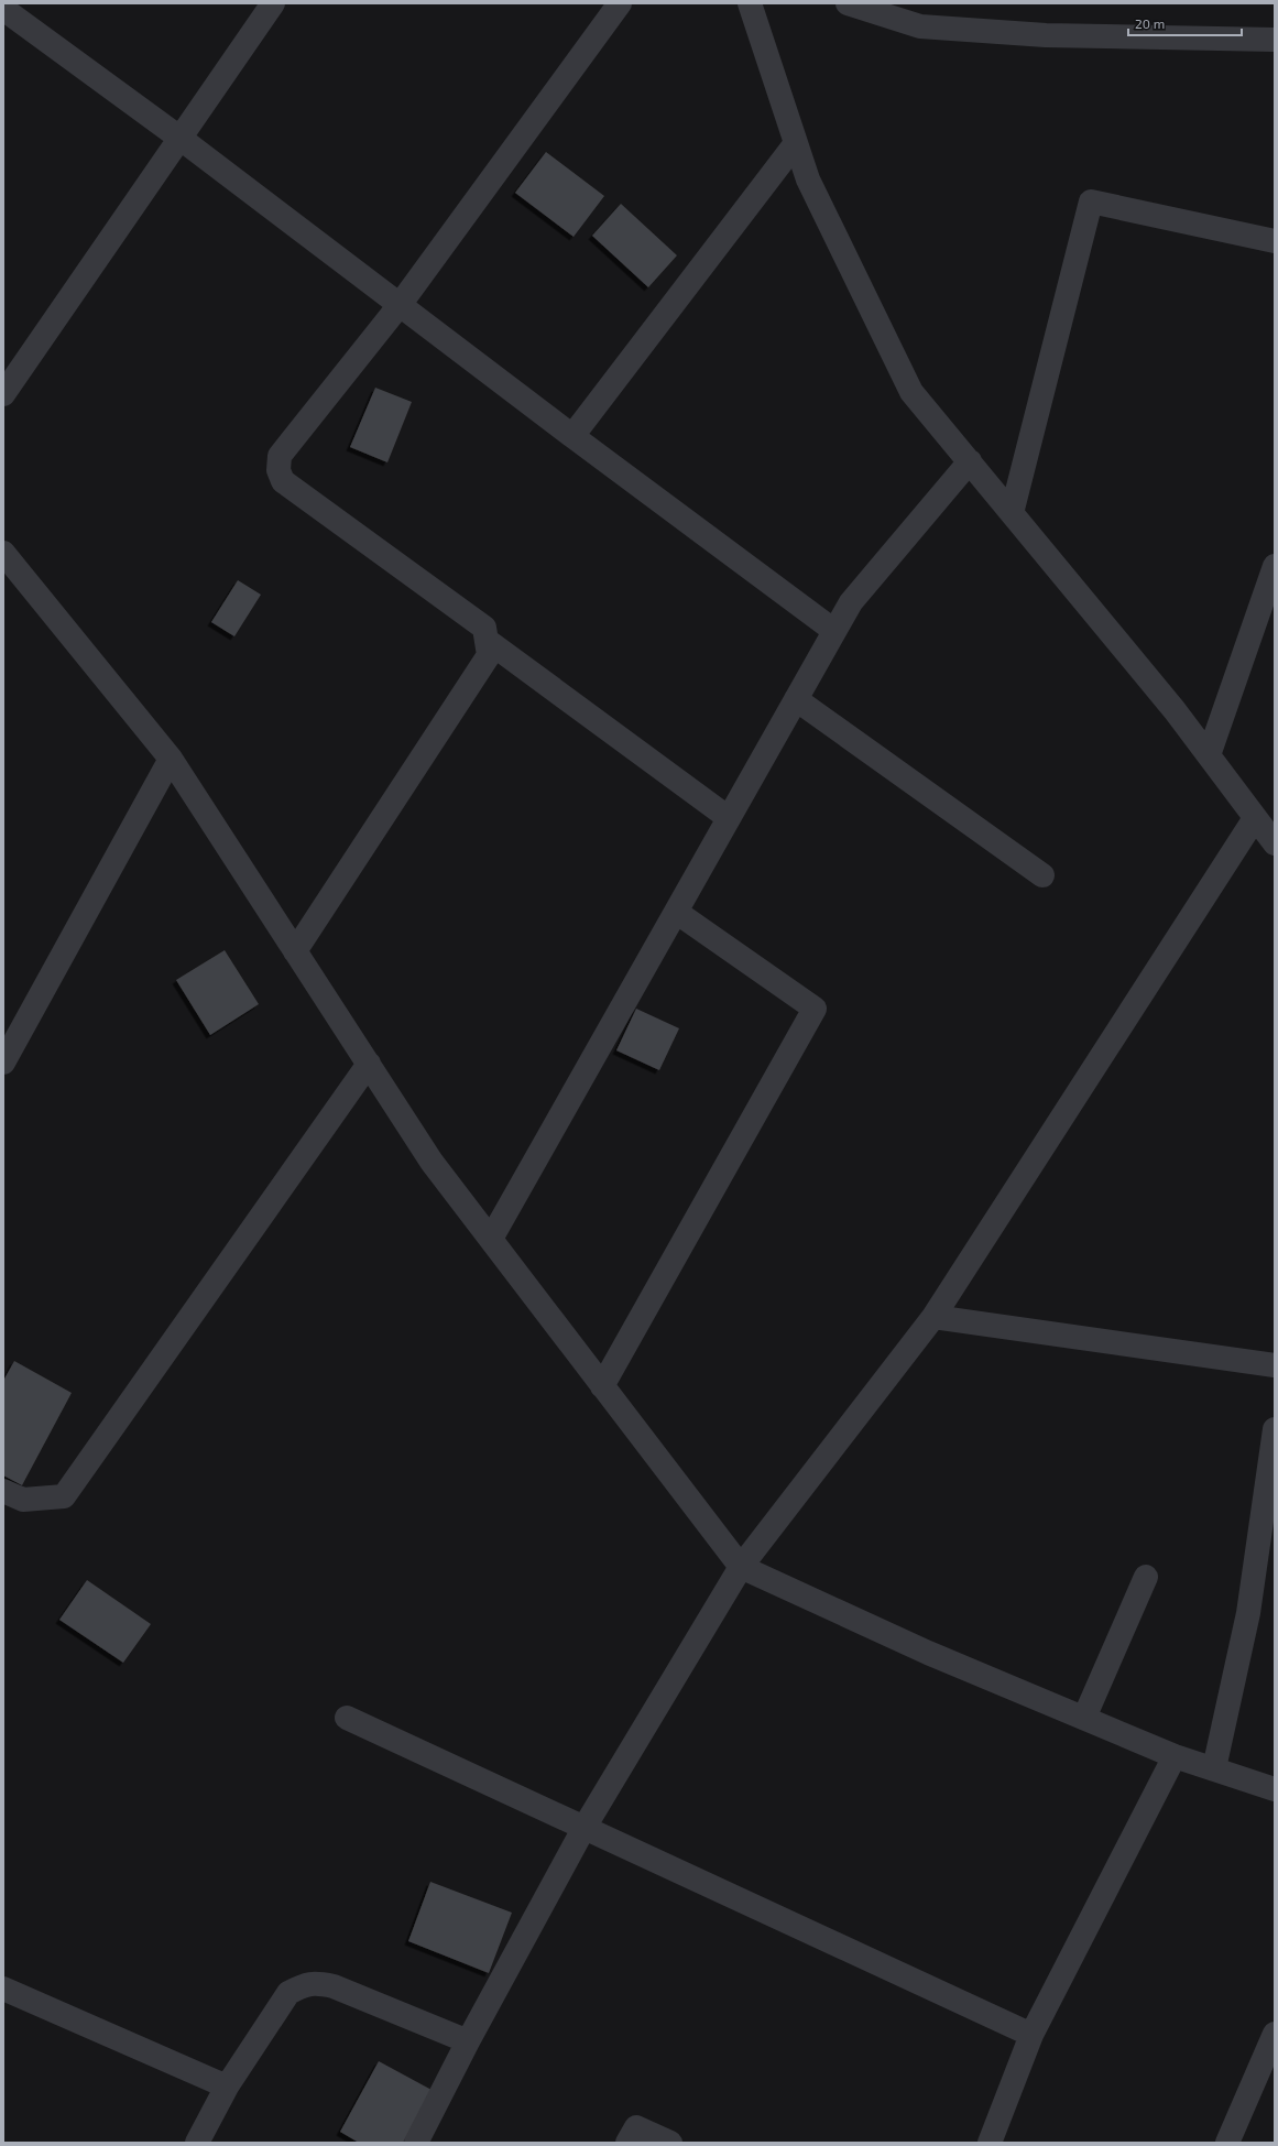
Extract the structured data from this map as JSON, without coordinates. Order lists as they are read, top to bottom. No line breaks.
{"scale_bar":"20 m"}
